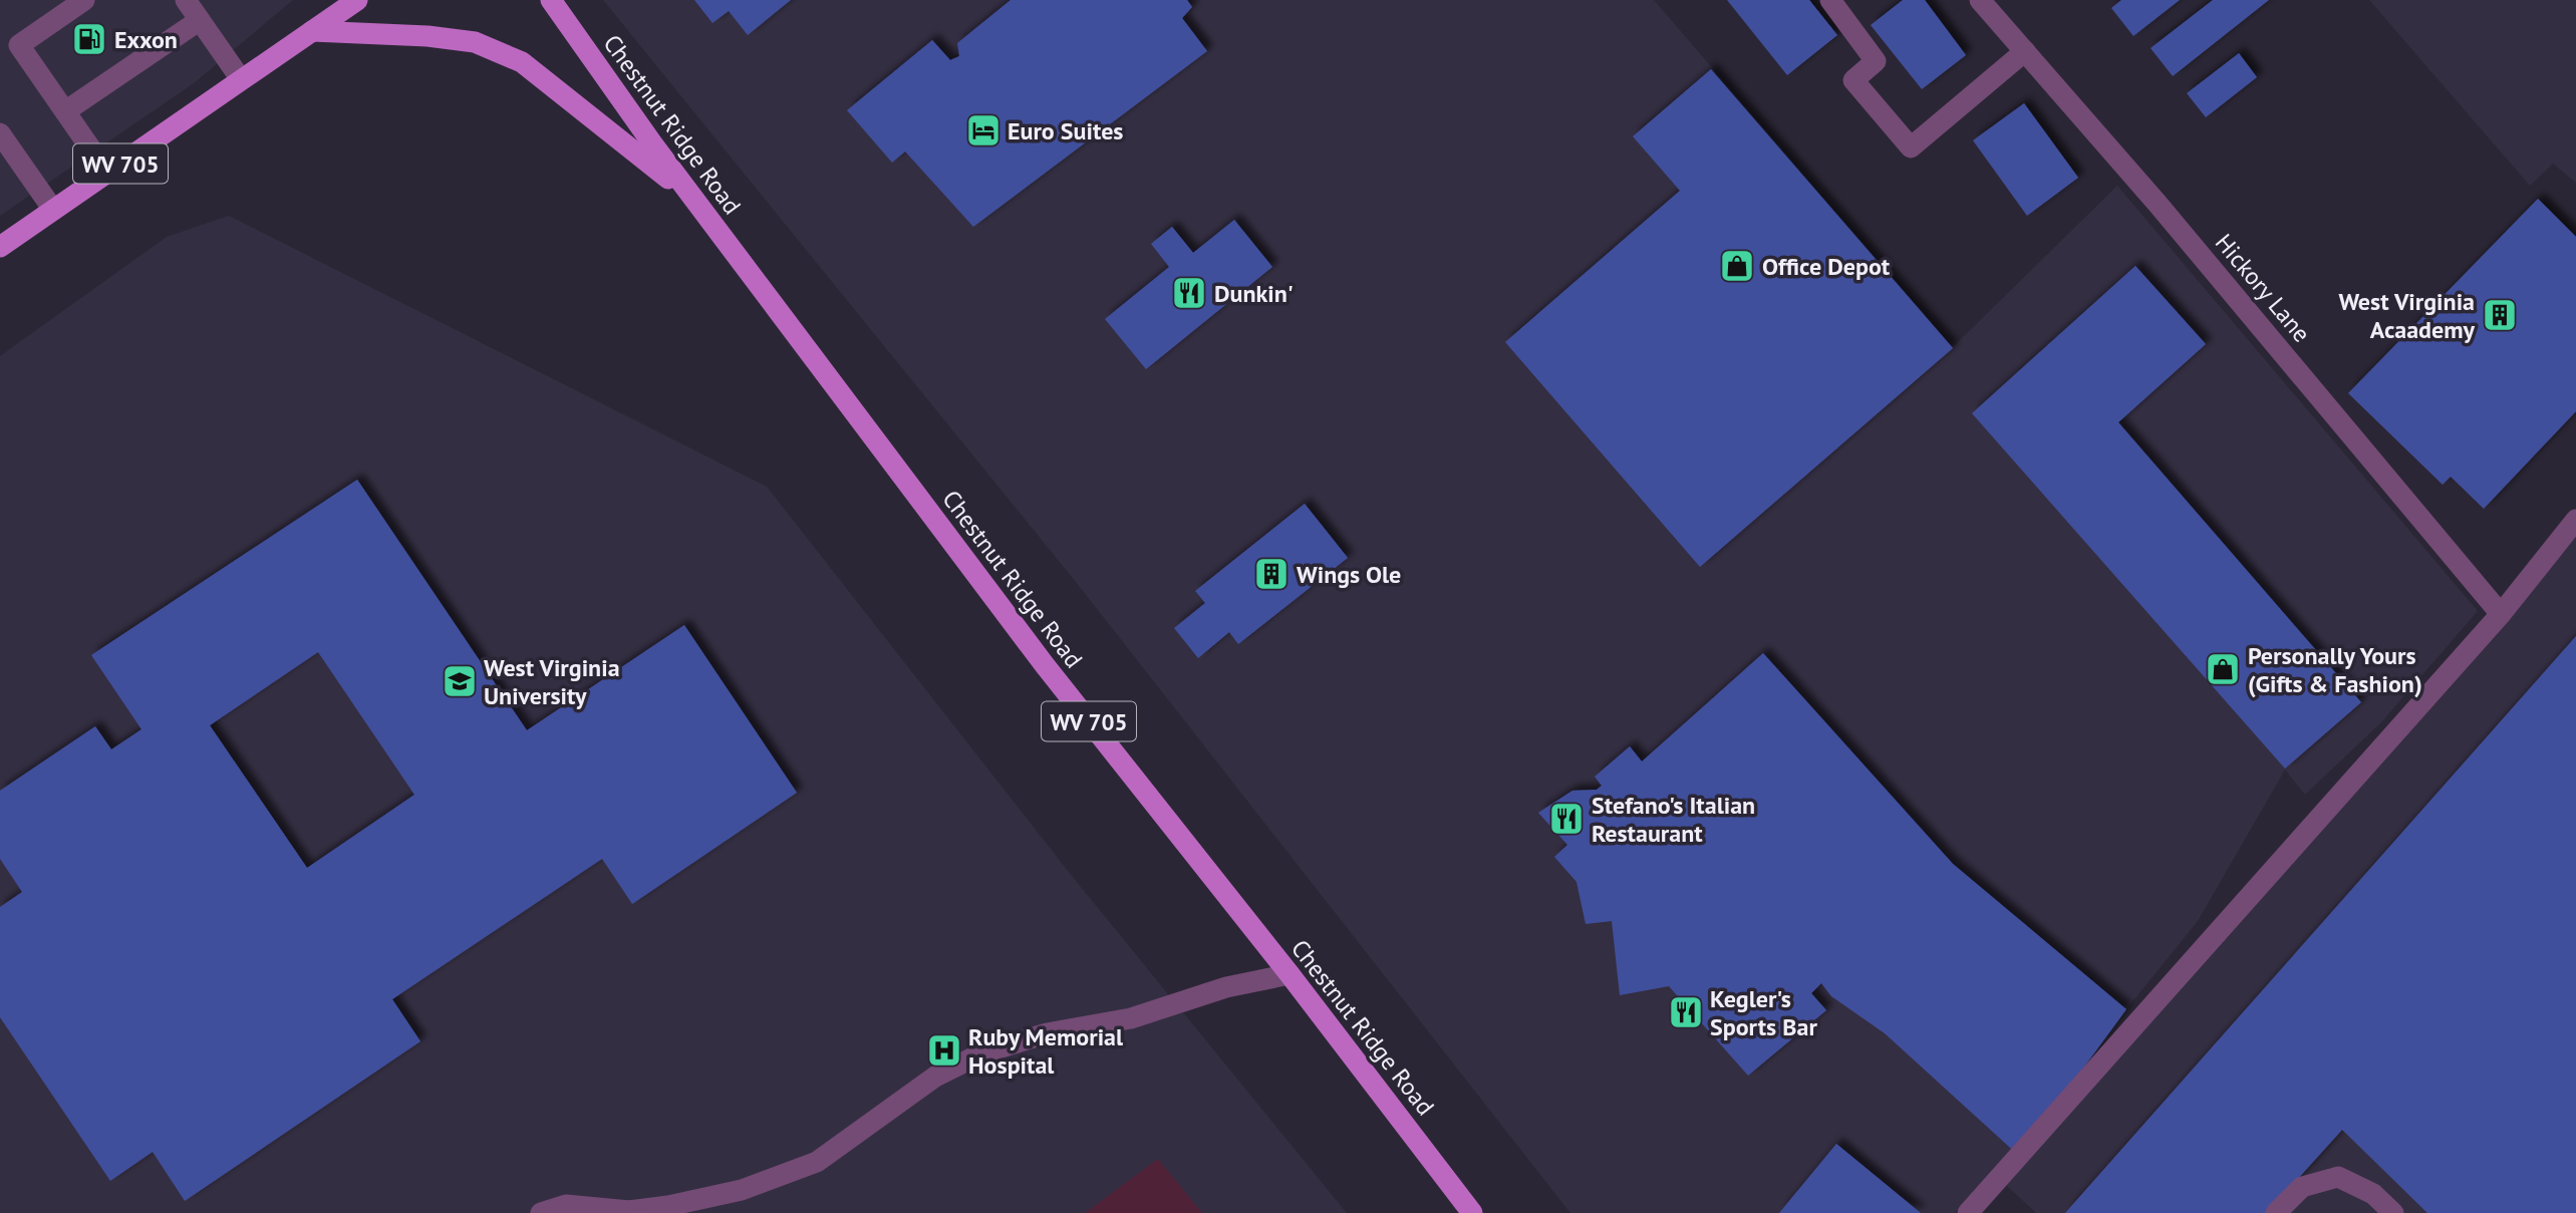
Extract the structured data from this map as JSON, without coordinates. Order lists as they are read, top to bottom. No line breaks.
{"streets":{"main road":["Chestnut Ridge Road","WV 705"],"street":["Hickory Lane"]},"places":{"fuel station":["Exxon"],"hotel":["Euro Suites"],"shop":["Office Depot","Personally Yours (Gifts & Fashion)"],"restaurant":["Dunkin'","Stefano's Italian Restaurant","Kegler's Sports Bar"],"building":["West Virginia Acaademy","Wings Ole"],"school or university":["West Virginia University"],"hospital":["Ruby Memorial Hospital"]}}
